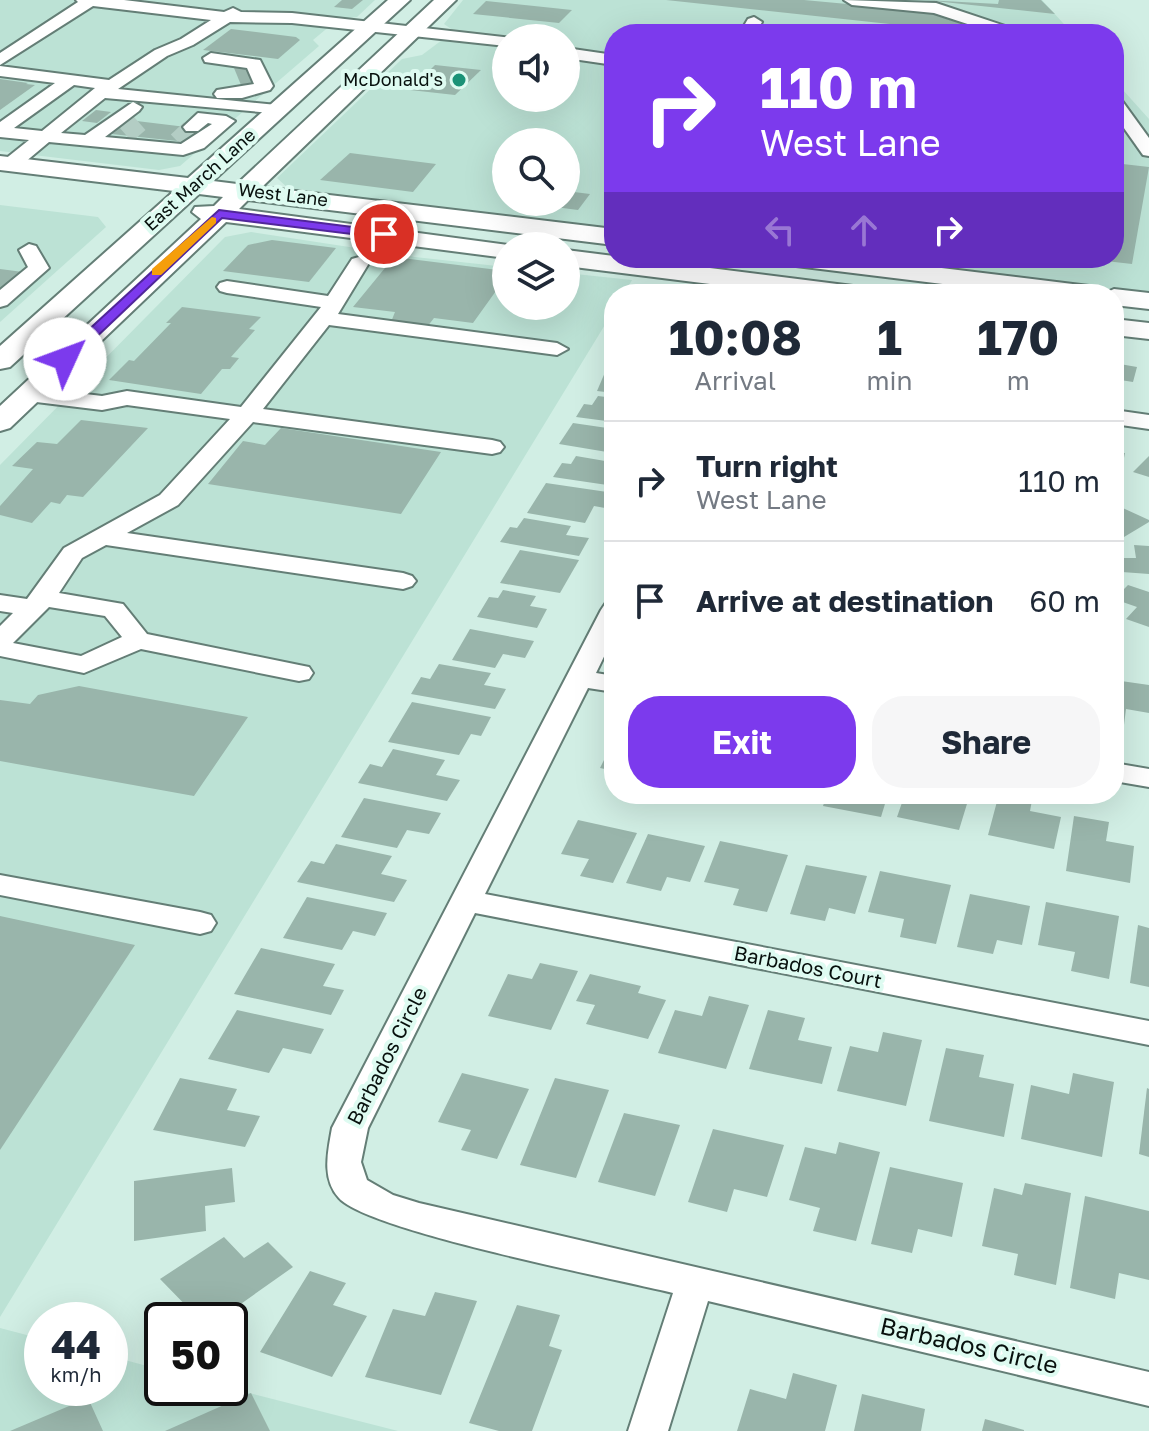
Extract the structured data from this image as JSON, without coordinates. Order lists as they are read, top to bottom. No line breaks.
{"streets":{"main road":["East March Lane","West Lane"],"street":["Barbados Court","Barbados Circle"]},"crossings":[["East March Lane","West Lane"],["Barbados Court","Barbados Circle"]],"places":["McDonald's"],"page":{"turn":["110 m","West Lane"],"eta":["10:08","Arrival","1","min","170","m"],"list":[{"name":"Turn right","note":"West Lane","value":"110 m"},{"name":"Arrive at destination","value":"60 m"}],"buttons":["Exit","Share"],"speed":"44 km/h","limit":"50"}}
